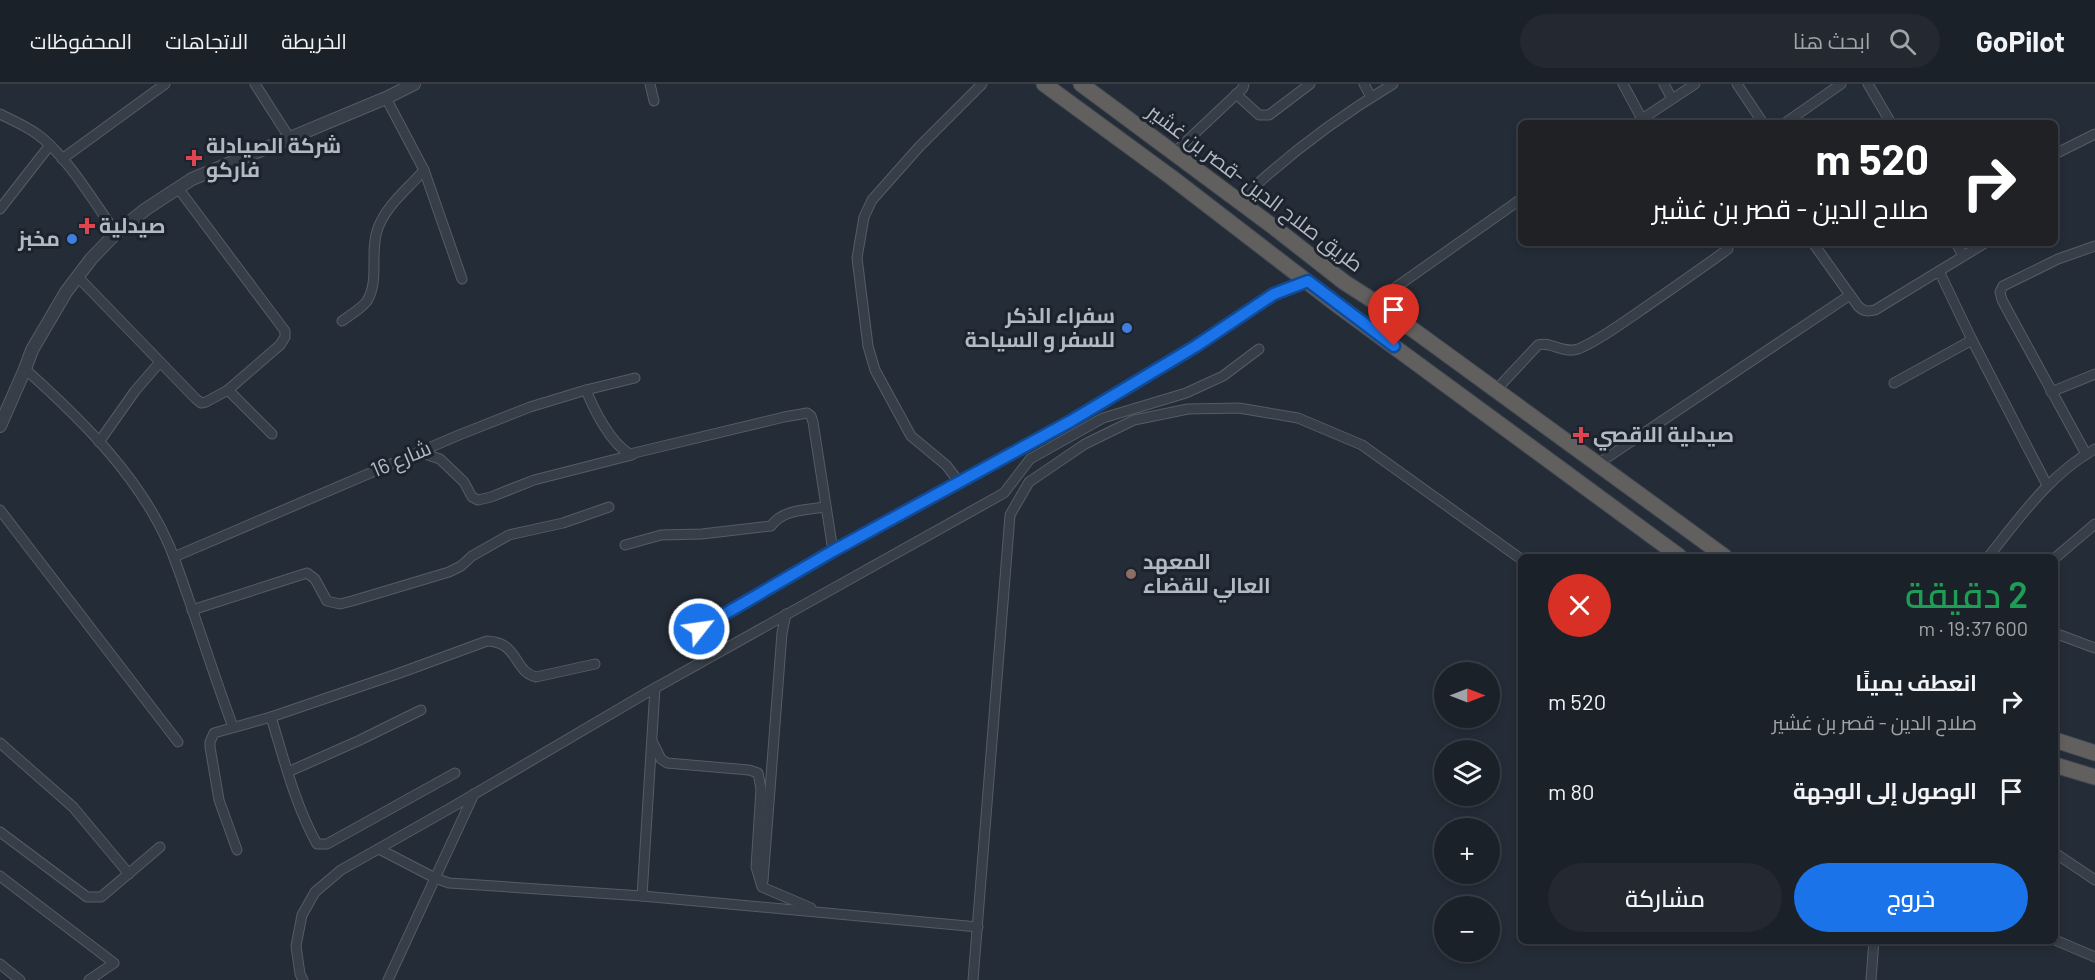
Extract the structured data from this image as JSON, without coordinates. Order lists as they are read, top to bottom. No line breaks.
{"streets":{"highway":["طريق صلاح الدين -قصر بن غشير"],"street":["شارع 16"]},"places":{"health":["شركة الصيادلة فاركو","صيدلية","صيدلية الاقصي"],"other":["مخبز","سفراء الذكر للسفر و السياحة","المعهد العالي للقضاء"]},"north":"right","page":{"header":"GoPilot","search":"ابحث هنا","nav":["الخريطة","الاتجاهات","المحفوظات"],"turn":["520 m","صلاح الدين - قصر بن غشير"],"heading":["2 دقيقة","600 m · 19:37"],"list":[{"name":"انعطف يمينًا","note":"صلاح الدين - قصر بن غشير","value":"520 m"},{"name":"الوصول إلى الوجهة","value":"80 m"}],"map_buttons":["+","−"],"buttons":["خروج","مشاركة"]}}
